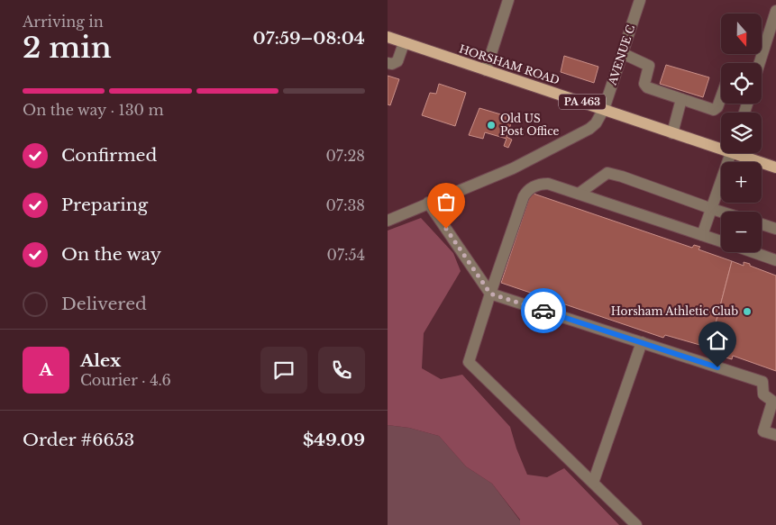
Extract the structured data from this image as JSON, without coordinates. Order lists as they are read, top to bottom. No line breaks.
{"streets":{"main road":["HORSHAM ROAD","PA 463"],"street":["AVENUE C"]},"crossings":[["AVENUE C","HORSHAM ROAD"]],"places":["Old US Post Office","Horsham Athletic Club"],"north":"bottom","page":{"heading":["2 min","Arriving in","07:59–08:04"],"panel":["Alex","Courier · 4.6","Order #6653","$49.09"],"map_buttons":["+","−"],"bar":"On the way · 130 m","list":[["Confirmed","07:28"],["Preparing","07:38"],["On the way","07:54"],"Delivered"],"round":"A"}}
